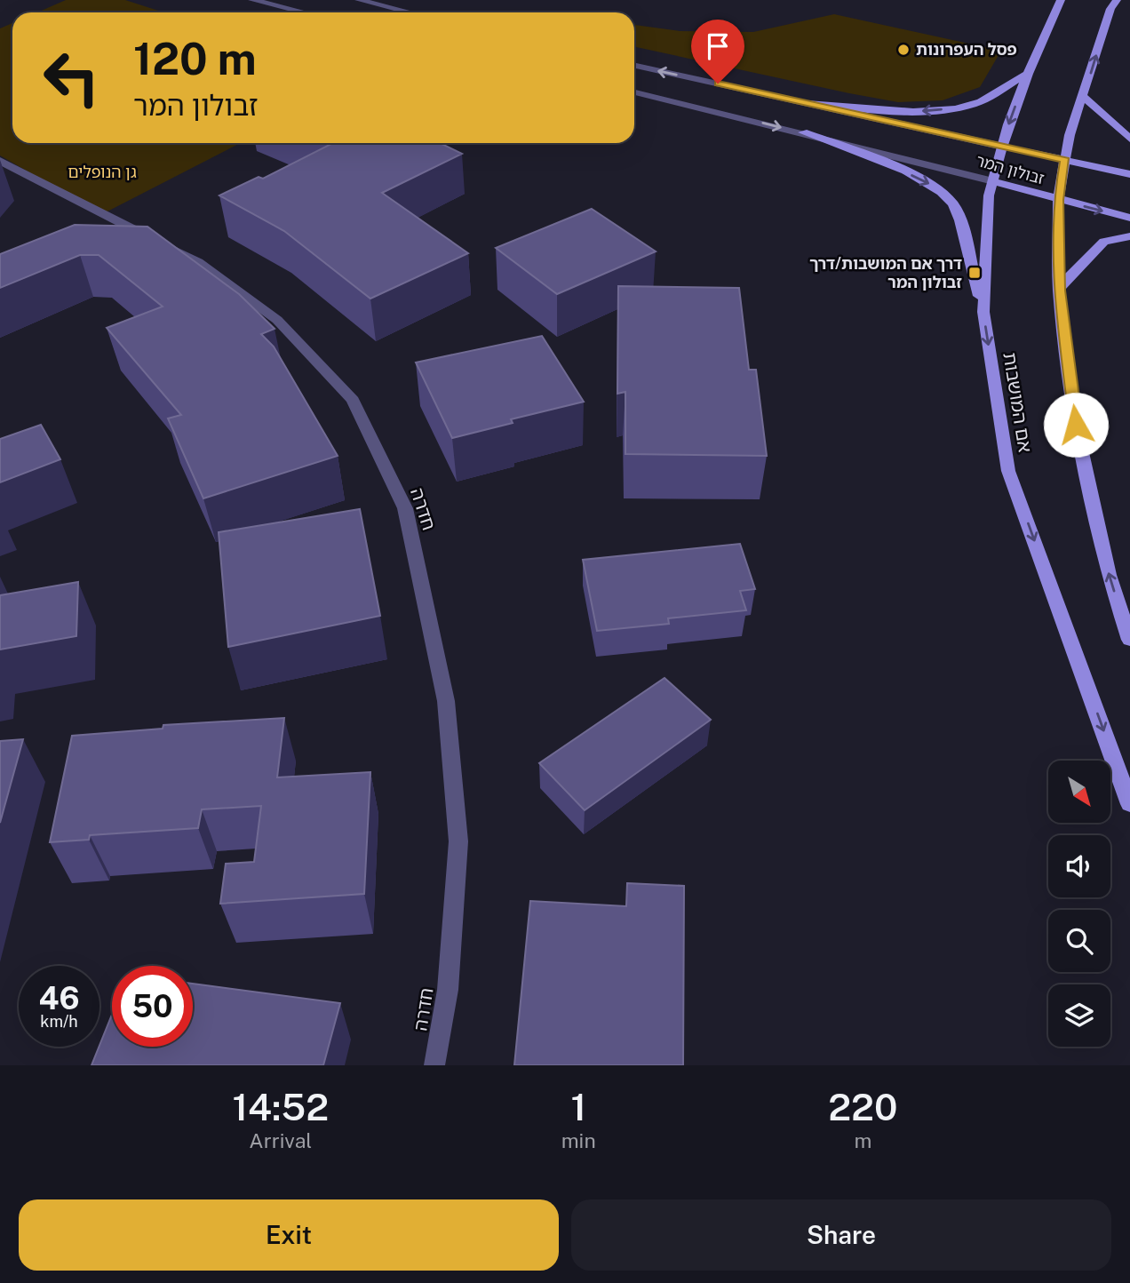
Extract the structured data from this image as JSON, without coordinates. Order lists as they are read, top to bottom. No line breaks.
{"streets":{"main road":["זבולון המר","אם המושבות"],"street":["חדרה"]},"crossings":[["זבולון המר","אם המושבות"]],"parks":["גן הנופלים"],"places":{"other":["פסל העפרונות"],"transit":["דרך אם המושבות/דרך זבולון המר"]},"north":"bottom right","page":{"turn":["120 m","זבולון המר"],"speed":"46 km/h","limit":"50","eta":["14:52","Arrival","1","min","220","m"],"buttons":["Exit","Share"]}}
